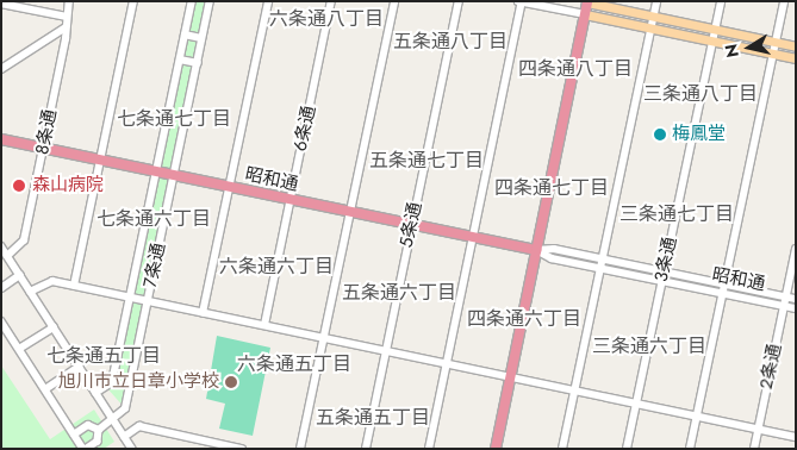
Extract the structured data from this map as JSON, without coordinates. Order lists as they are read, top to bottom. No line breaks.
{"streets":{"highway":["昭和通"],"street":["6条通","8条通","5条通","3条通","7条通","2条通"]},"crossings":[["6条通","昭和通"],["8条通","昭和通"],["昭和通","5条通"],["昭和通","3条通"],["昭和通","7条通"],["昭和通","2条通"]],"districts":["六条通八丁目","五条通八丁目","四条通八丁目","三条通八丁目","七条通七丁目","五条通七丁目","四条通七丁目","三条通七丁目","七条通六丁目","六条通六丁目","五条通六丁目","四条通六丁目","三条通六丁目","七条通五丁目","六条通五丁目","五条通五丁目"],"places":["梅鳳堂","森山病院","旭川市立日章小学校"],"north":"left"}
